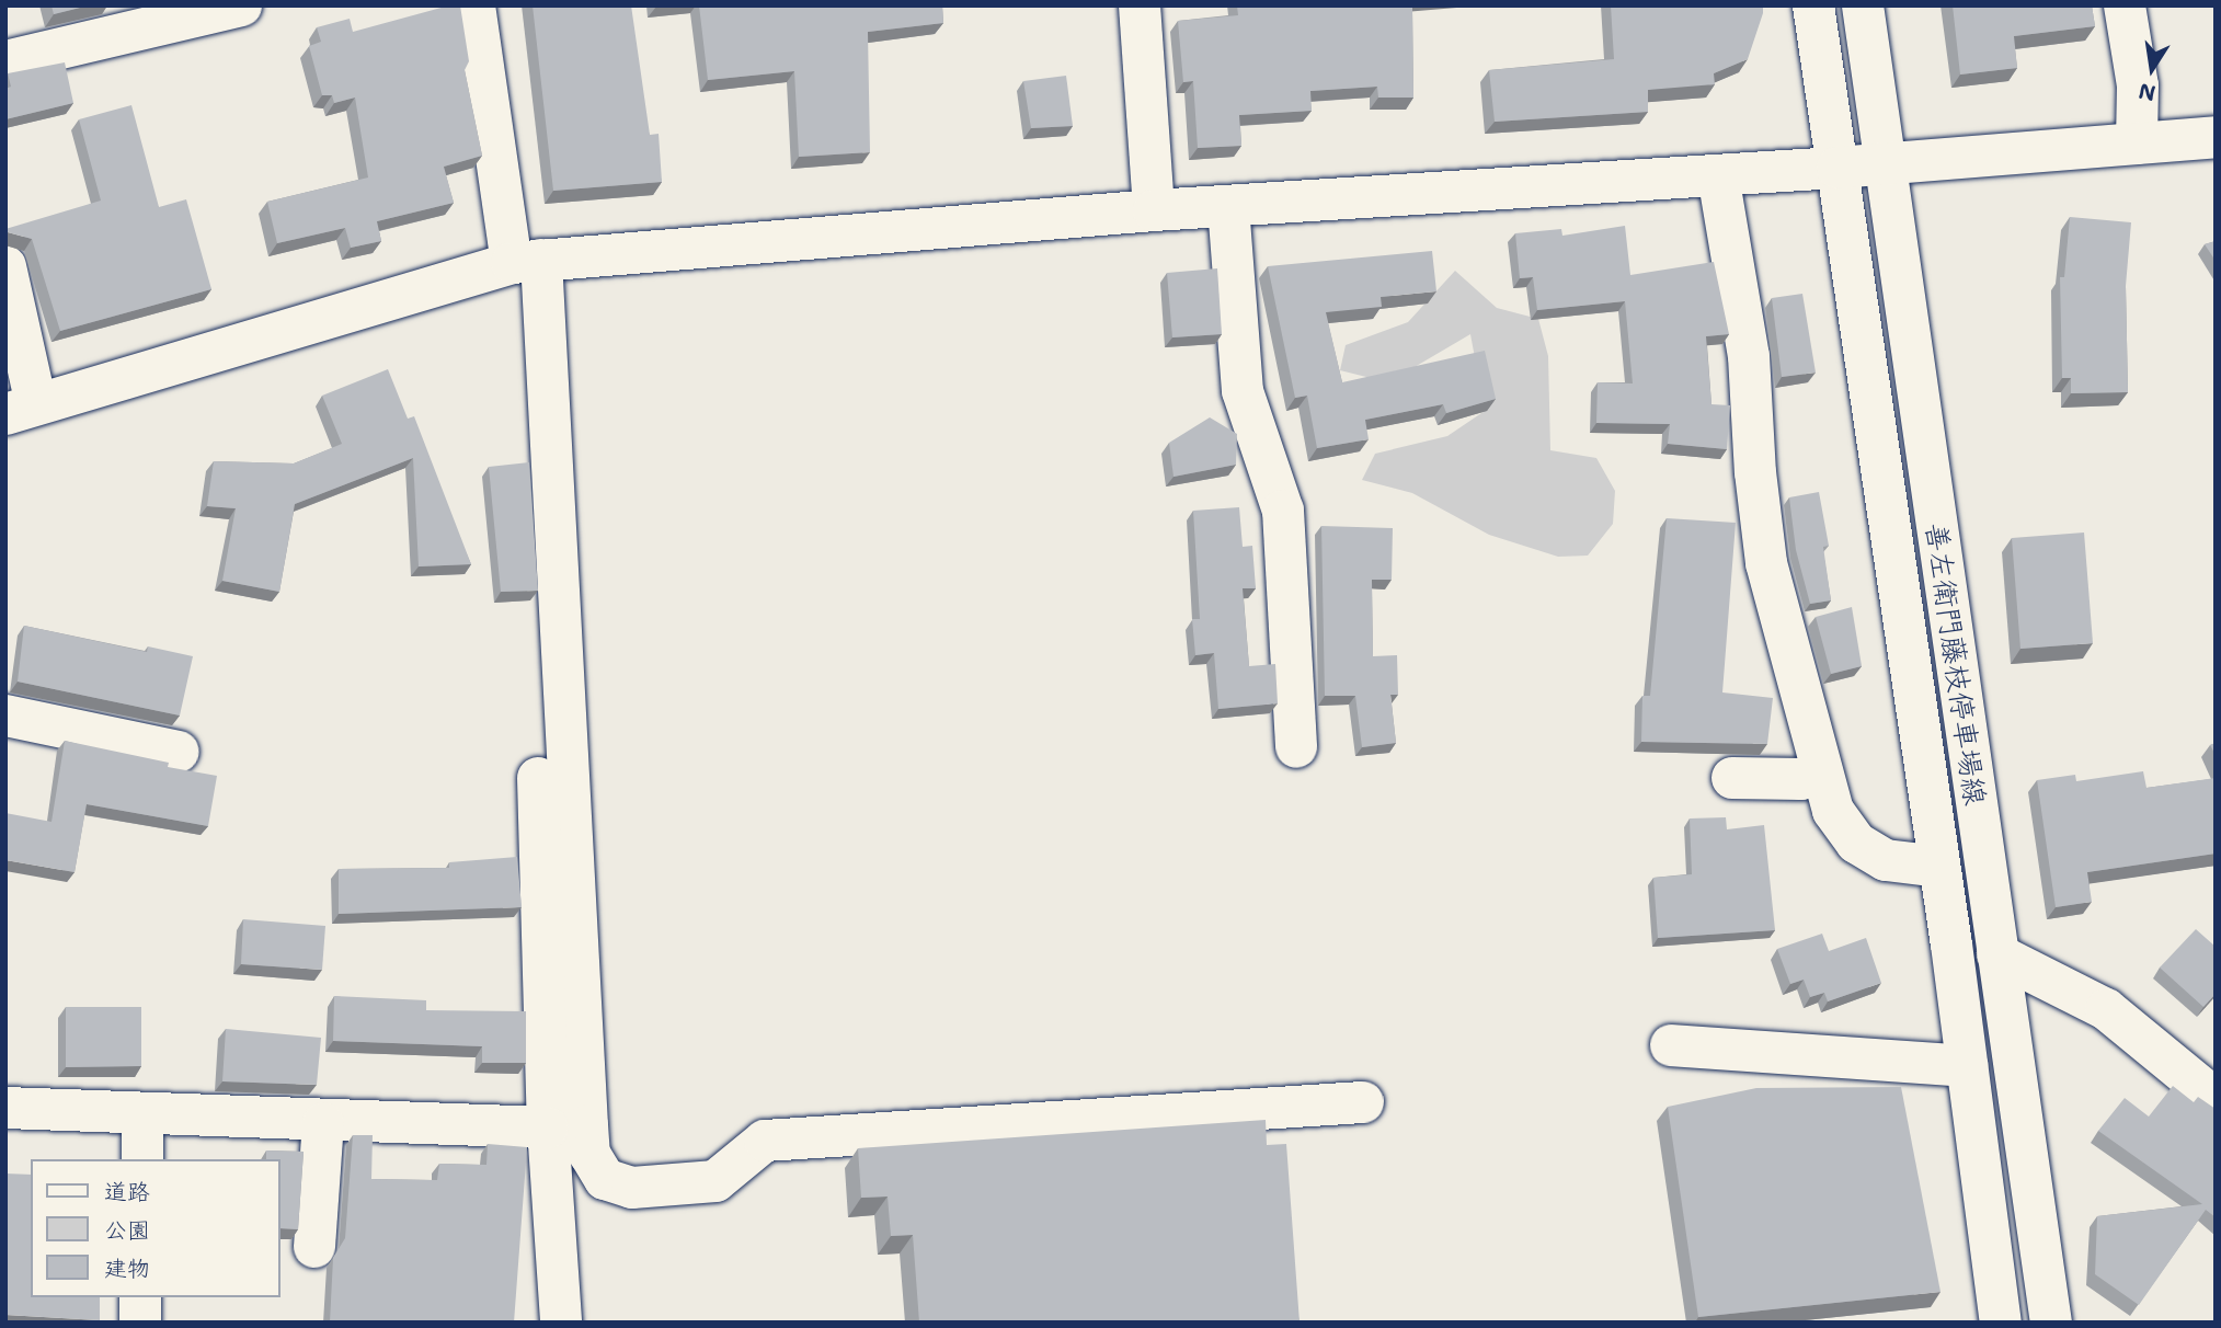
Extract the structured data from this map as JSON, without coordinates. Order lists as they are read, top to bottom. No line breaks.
{"streets":{"street":["善左衛門藤枝停車場線"]},"legend":["道路","公園","建物"],"north":"bottom"}
